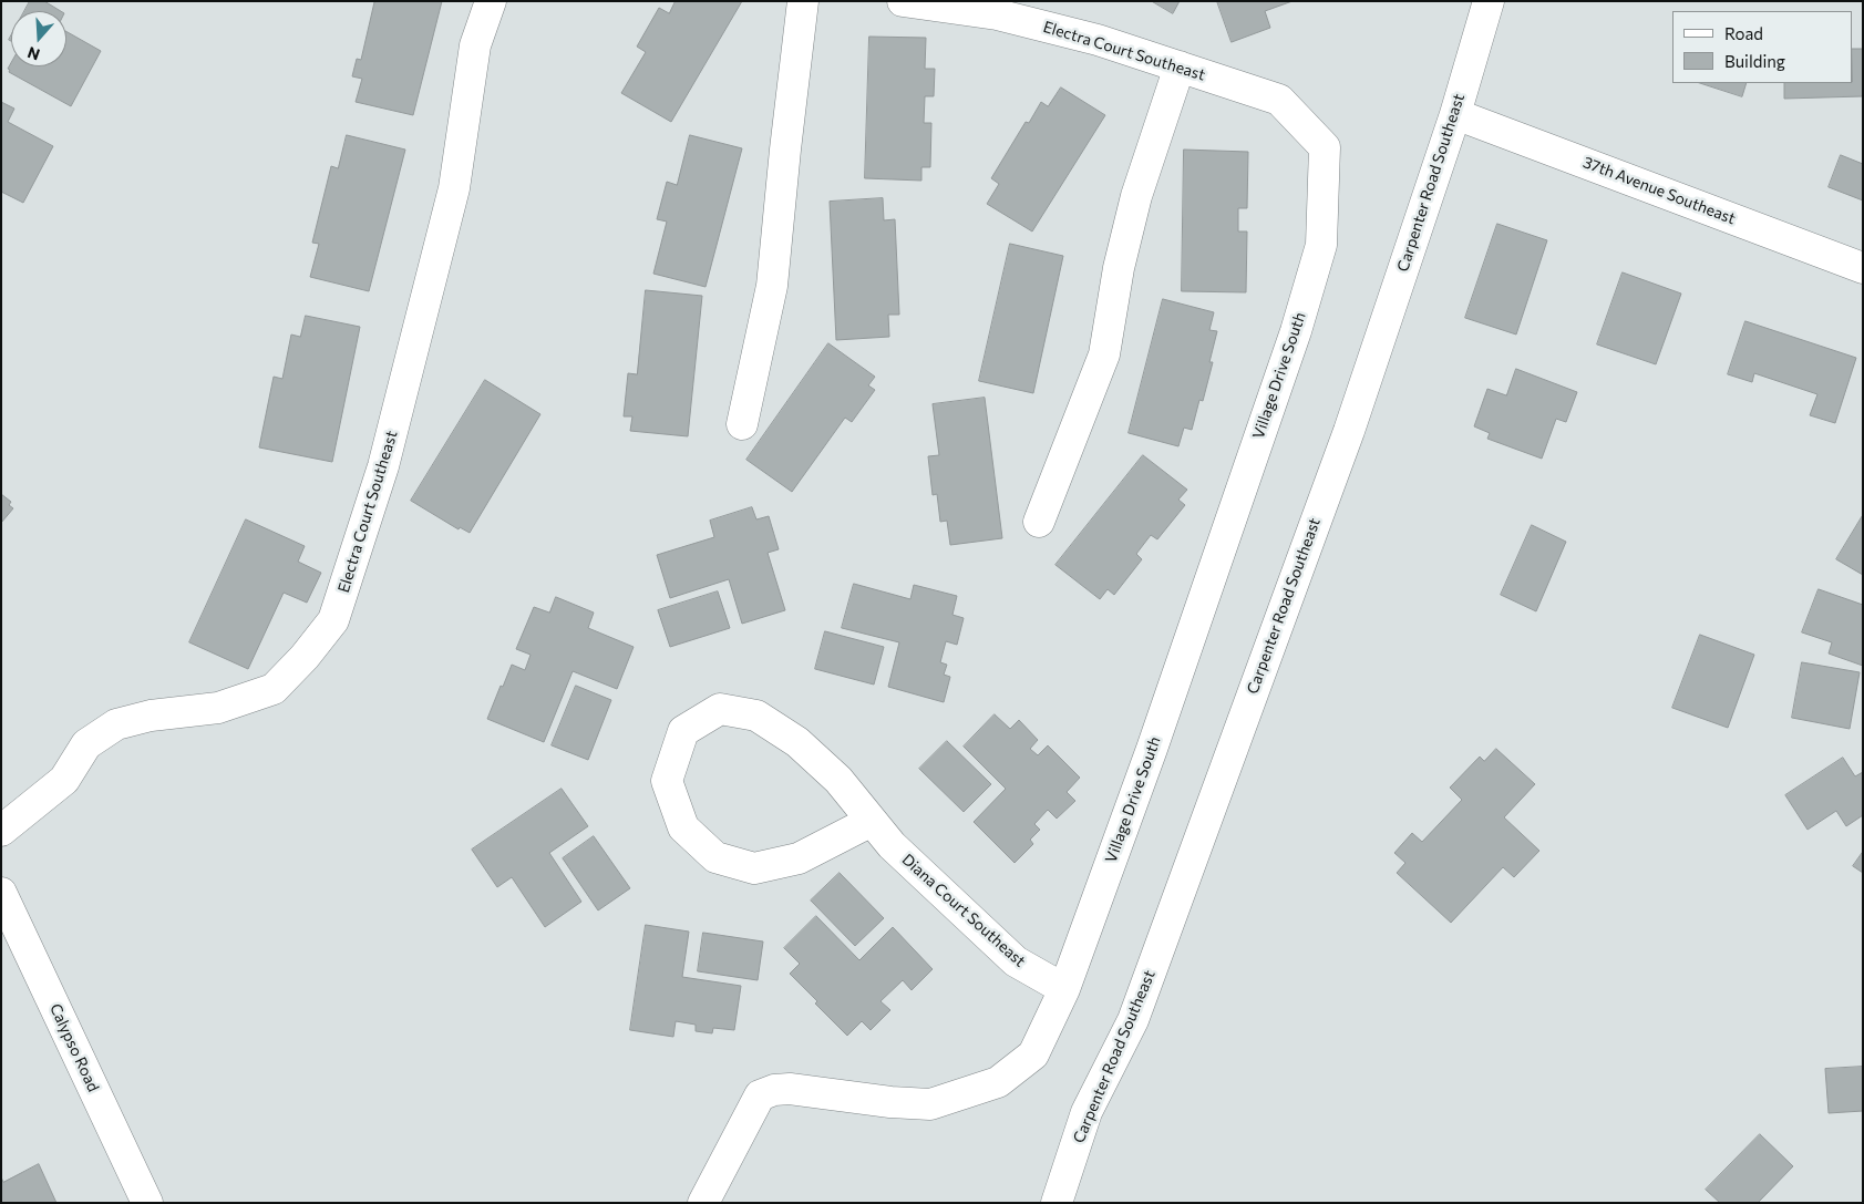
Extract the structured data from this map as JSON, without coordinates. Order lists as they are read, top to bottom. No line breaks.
{"streets":{"street":["Electra Court Southeast","Carpenter Road Southeast","37th Avenue Southeast","Village Drive South","Diana Court Southeast","Calypso Road"]},"crossings":[["Electra Court Southeast","Village Drive South"],["Carpenter Road Southeast","37th Avenue Southeast"],["Village Drive South","Diana Court Southeast"]],"legend":["Road","Building"],"north":"bottom"}
